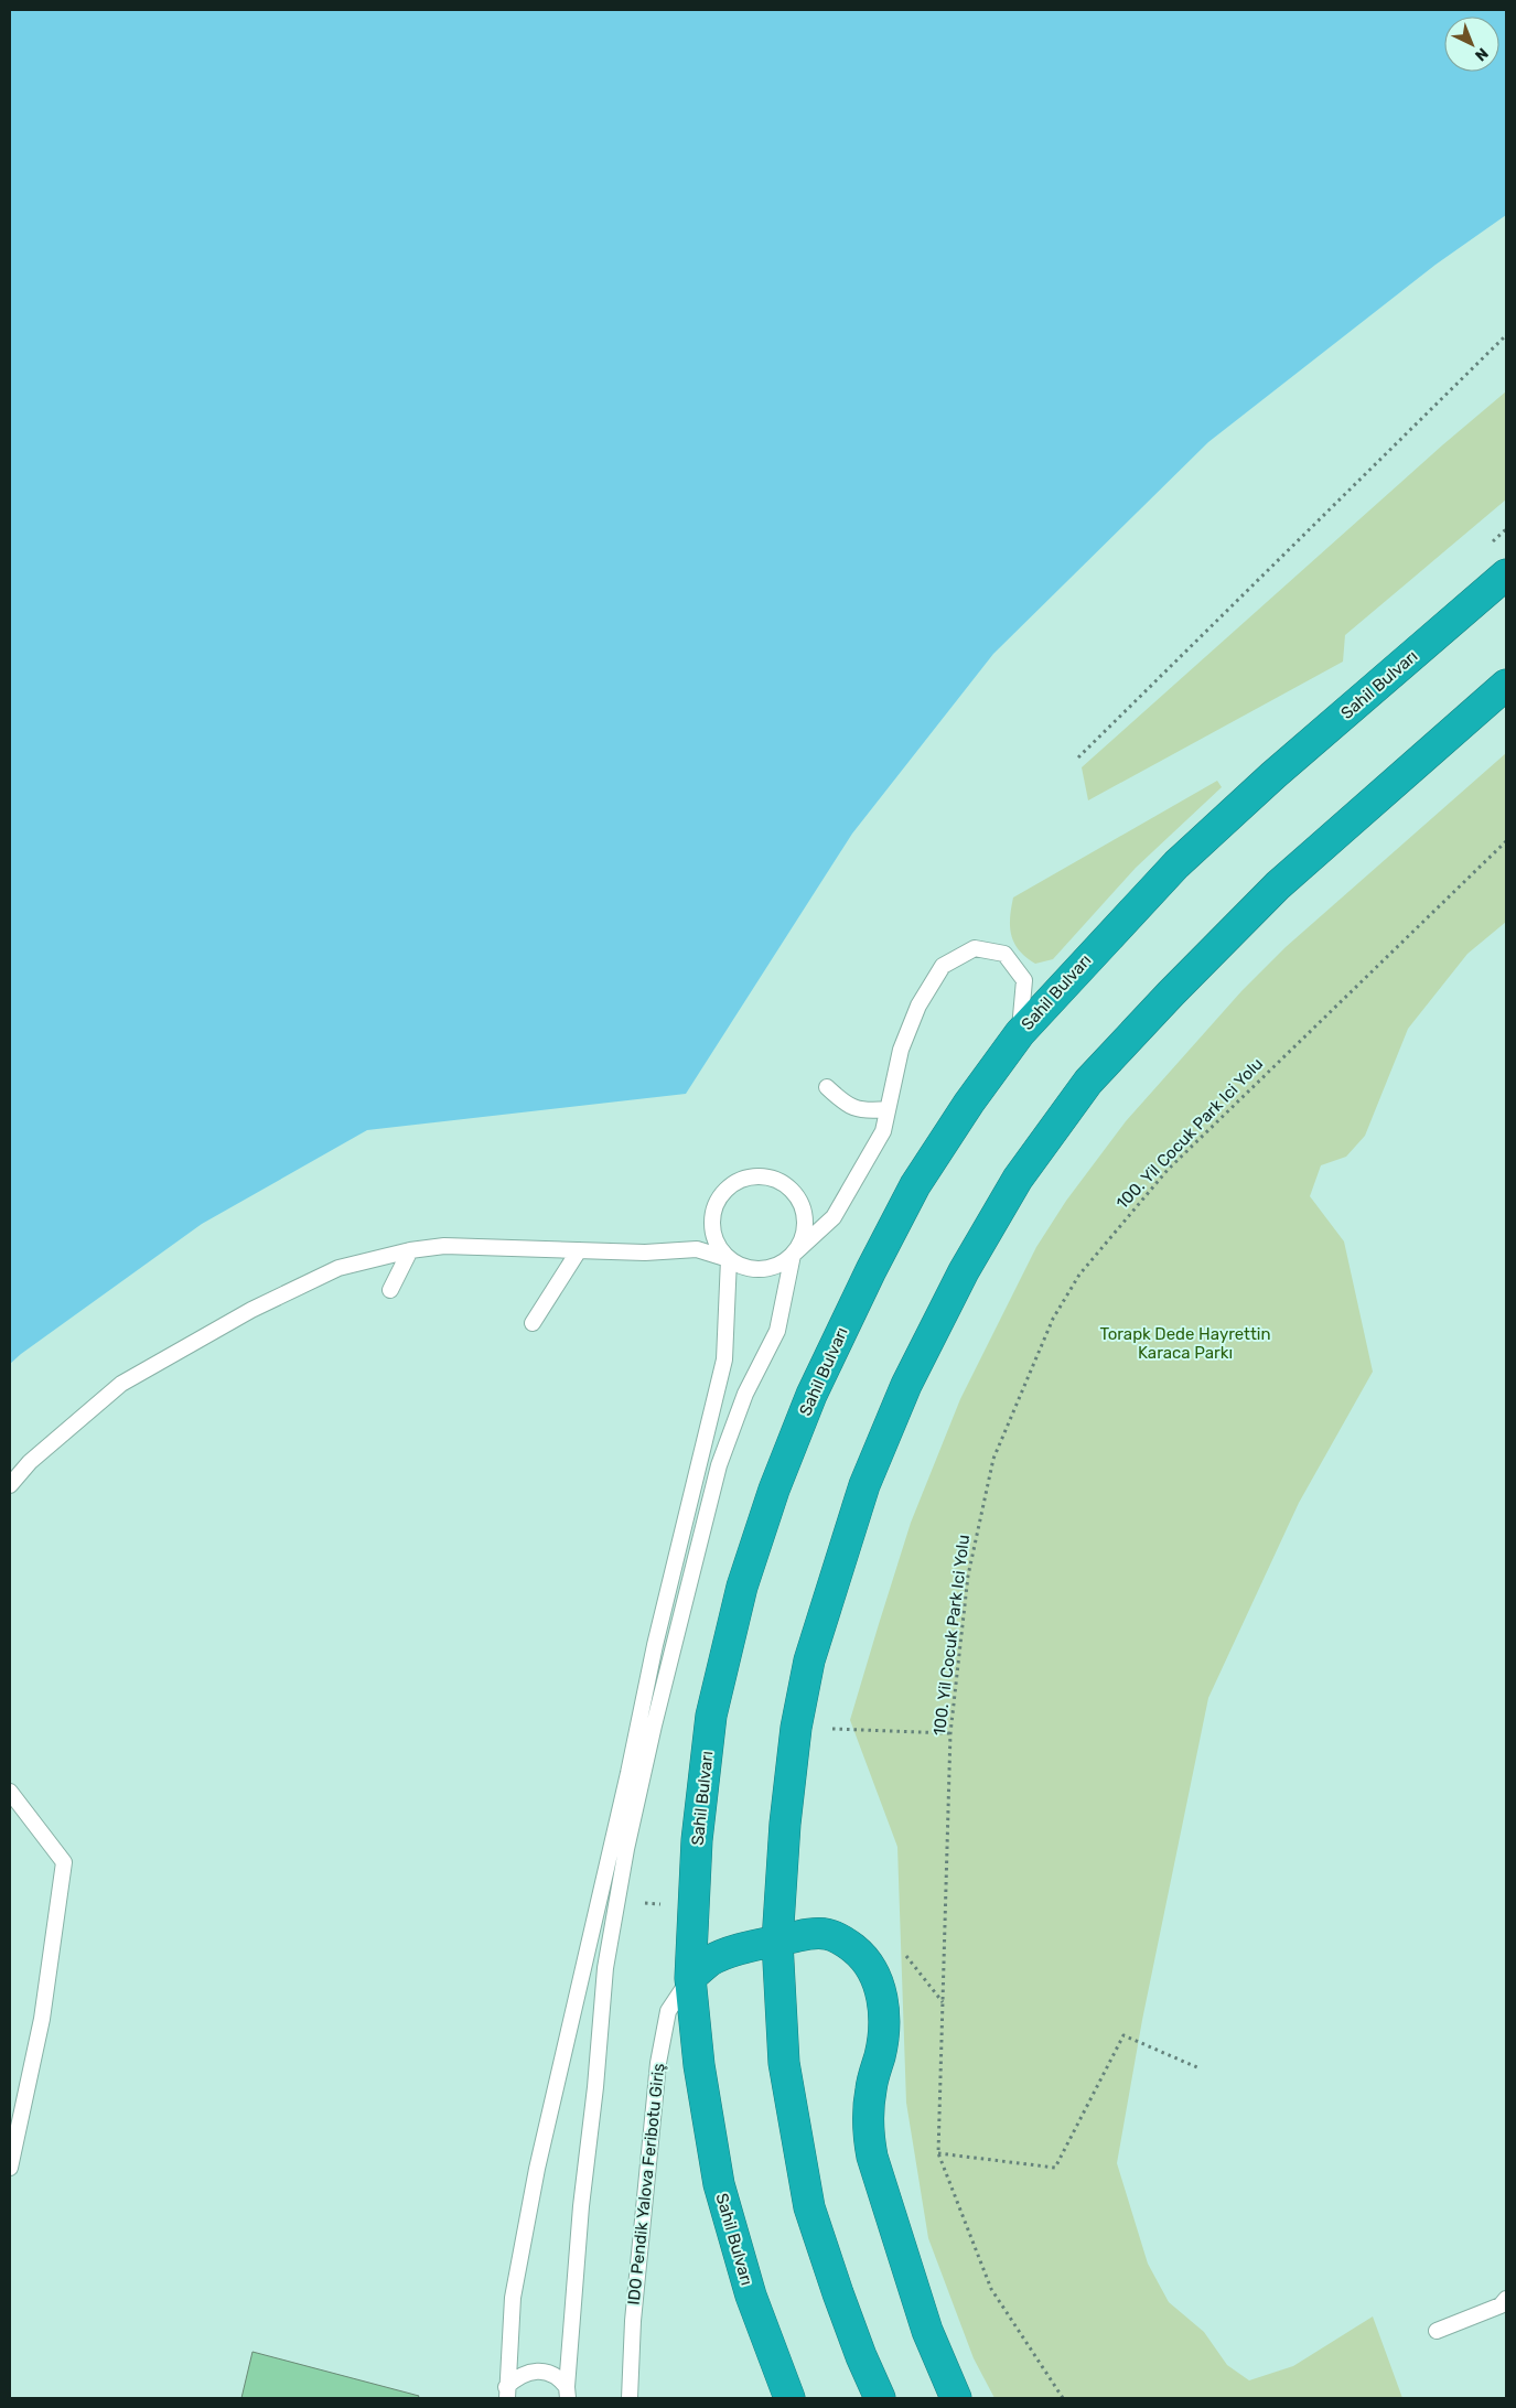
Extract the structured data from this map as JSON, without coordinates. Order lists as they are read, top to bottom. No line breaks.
{"streets":{"highway":["Sahil Bulvarı"],"lane":["IDO Pendik Yalova Feribotu Giriş"],"path":["100. Yil Cocuk Park Ici Yolu"]},"crossings":[["Sahil Bulvarı","IDO Pendik Yalova Feribotu Giriş"]],"parks":["Torapk Dede Hayrettin Karaca Parkı"],"north":"bottom right"}
